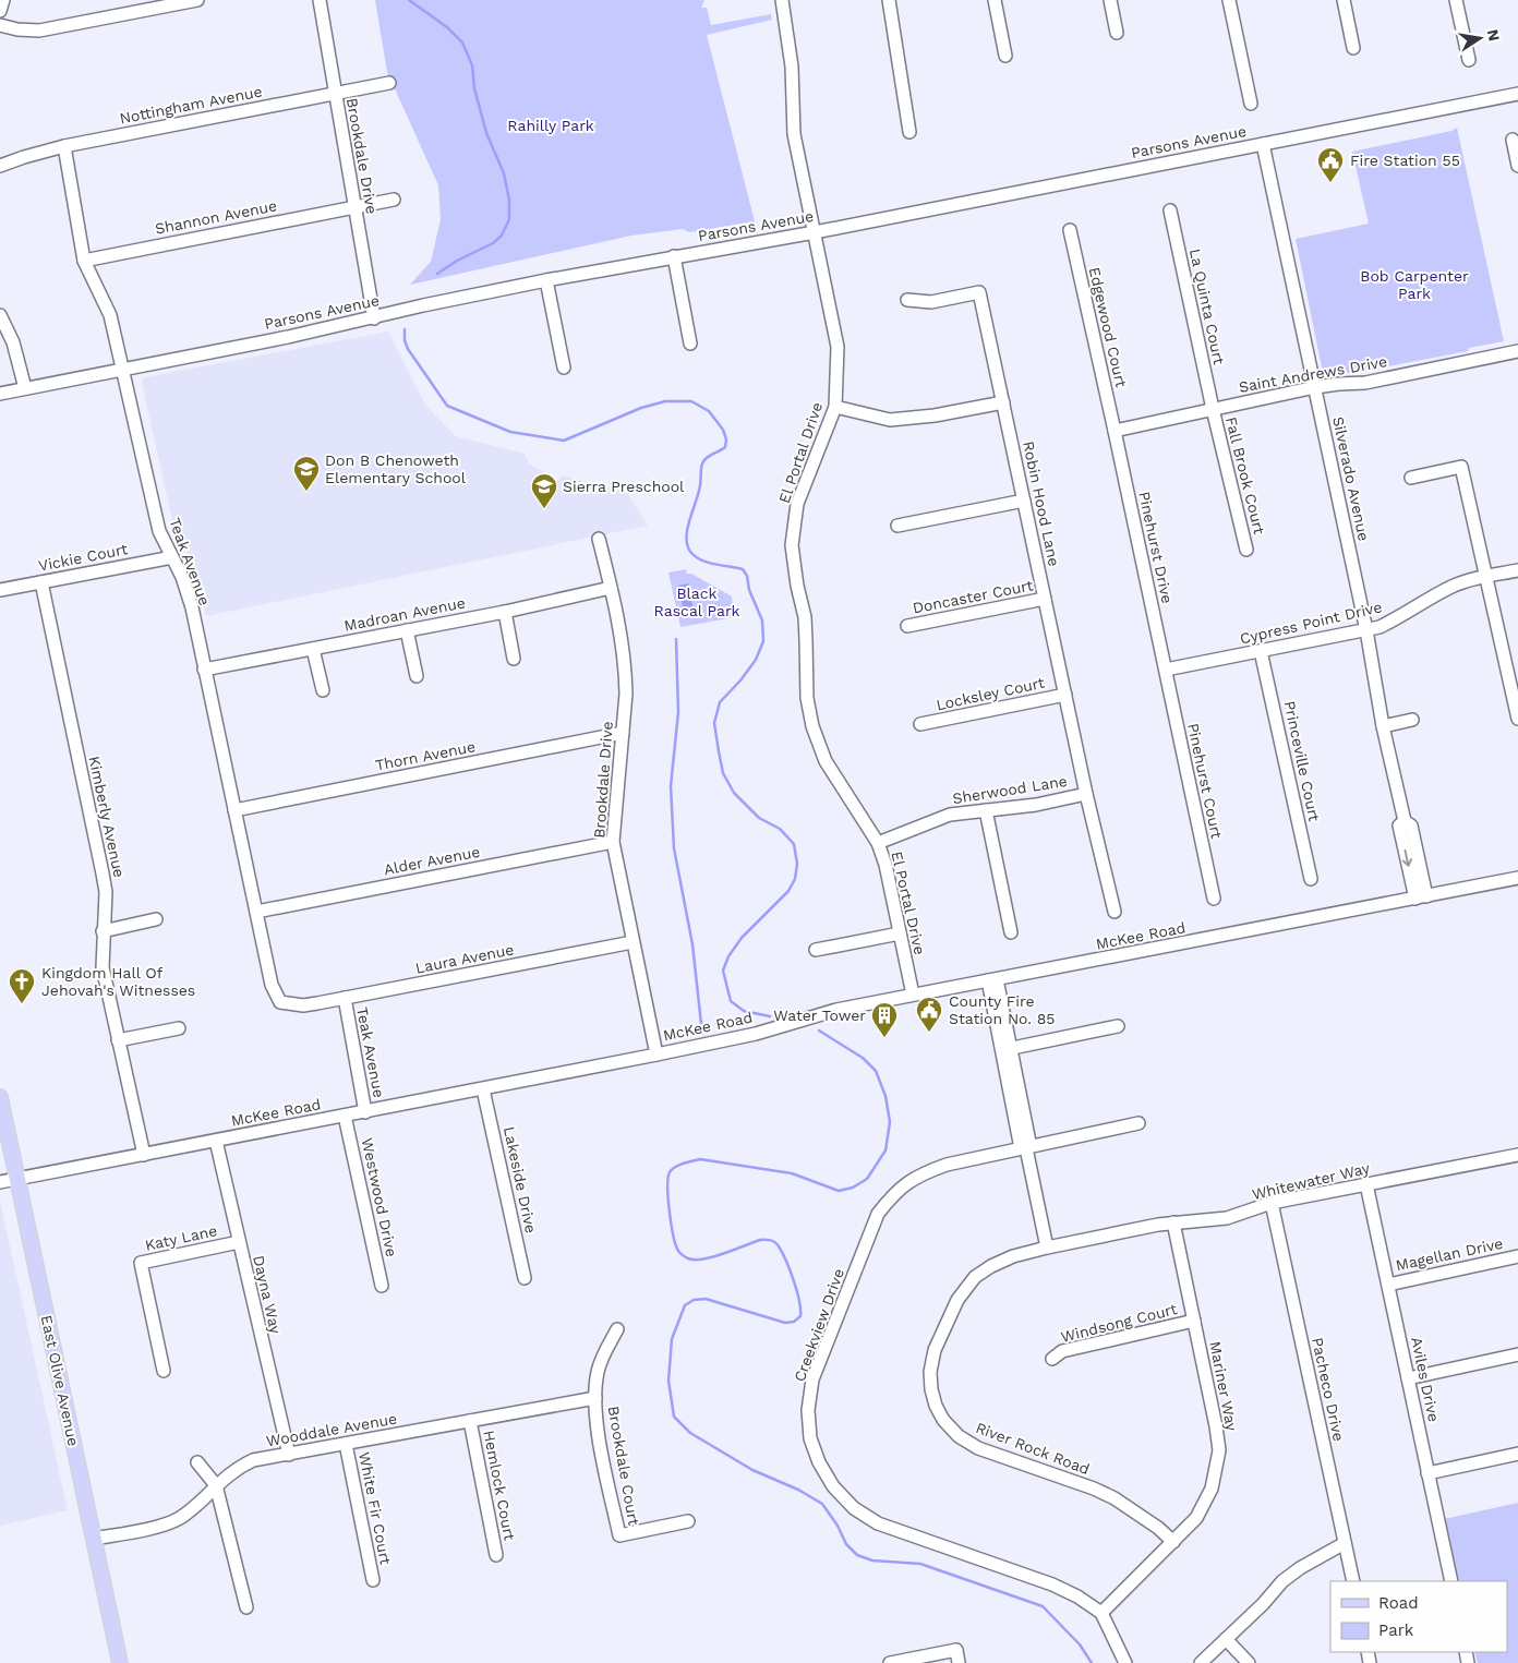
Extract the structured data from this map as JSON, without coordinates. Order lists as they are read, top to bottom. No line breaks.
{"streets":{"main road":["East Olive Avenue"],"street":["Nottingham Avenue","Parsons Avenue","Brookdale Drive","Shannon Avenue","La Quinta Court","Edgewood Court","Saint Andrews Drive","El Portal Drive","Fall Brook Court","Silverado Avenue","Robin Hood Lane","Pinehurst Drive","Vickie Court","Teak Avenue","Doncaster Court","Madroan Avenue","Cypress Point Drive","Locksley Court","Thorn Avenue","Princeville Court","Pinehurst Court","Sherwood Lane","Kimberly Avenue","Alder Avenue","McKee Road","Laura Avenue","Lakeside Drive","Whitewater Way","Westwood Drive","Katy Lane","Magellan Drive","Dayna Way","Windsong Court","Creekview Drive","Aviles Drive","Mariner Way","Pacheco Drive","Wooddale Avenue","River Rock Road","Brookdale Court","Hemlock Court","White Fir Court"]},"crossings":[["Nottingham Avenue","Brookdale Drive"],["Nottingham Avenue","Teak Avenue"],["Parsons Avenue","Brookdale Drive"],["Parsons Avenue","El Portal Drive"],["Parsons Avenue","Silverado Avenue"],["Parsons Avenue","Teak Avenue"],["Brookdale Drive","Shannon Avenue"],["Brookdale Drive","Madroan Avenue"],["Brookdale Drive","Thorn Avenue"],["Brookdale Drive","Alder Avenue"],["Brookdale Drive","McKee Road"],["Brookdale Drive","Laura Avenue"],["Shannon Avenue","Teak Avenue"],["La Quinta Court","Saint Andrews Drive"],["La Quinta Court","Fall Brook Court"],["Edgewood Court","Saint Andrews Drive"],["Edgewood Court","Pinehurst Drive"],["Saint Andrews Drive","Fall Brook Court"],["Saint Andrews Drive","Silverado Avenue"],["Saint Andrews Drive","Pinehurst Drive"],["El Portal Drive","Sherwood Lane"],["El Portal Drive","McKee Road"],["Silverado Avenue","Cypress Point Drive"],["Silverado Avenue","McKee Road"],["Robin Hood Lane","Doncaster Court"],["Robin Hood Lane","Locksley Court"],["Robin Hood Lane","Sherwood Lane"],["Pinehurst Drive","Cypress Point Drive"],["Pinehurst Drive","Pinehurst Court"],["Vickie Court","Teak Avenue"],["Vickie Court","Kimberly Avenue"],["Teak Avenue","Madroan Avenue"],["Teak Avenue","Thorn Avenue"],["Teak Avenue","Alder Avenue"],["Teak Avenue","McKee Road"],["Teak Avenue","Laura Avenue"],["Cypress Point Drive","Princeville Court"],["Cypress Point Drive","Pinehurst Court"],["Kimberly Avenue","McKee Road"],["McKee Road","Lakeside Drive"],["McKee Road","Westwood Drive"],["McKee Road","Dayna Way"],["McKee Road","East Olive Avenue"],["Whitewater Way","Aviles Drive"],["Whitewater Way","Mariner Way"],["Whitewater Way","Pacheco Drive"],["Whitewater Way","River Rock Road"],["Katy Lane","Dayna Way"],["Magellan Drive","Aviles Drive"],["Dayna Way","Wooddale Avenue"],["Windsong Court","Mariner Way"],["Creekview Drive","Mariner Way"],["East Olive Avenue","Wooddale Avenue"],["Mariner Way","River Rock Road"],["Wooddale Avenue","Brookdale Court"],["Wooddale Avenue","Hemlock Court"],["Wooddale Avenue","White Fir Court"]],"parks":["Rahilly Park","Bob Carpenter Park","Black Rascal Park"],"places":{"public building":["Fire Station 55","County Fire Station No. 85"],"school or university":["Don B Chenoweth Elementary School","Sierra Preschool"],"church":["Kingdom Hall Of Jehovah's Witnesses"],"building":["Water Tower"]},"legend":["Road","Park"],"north":"right"}
